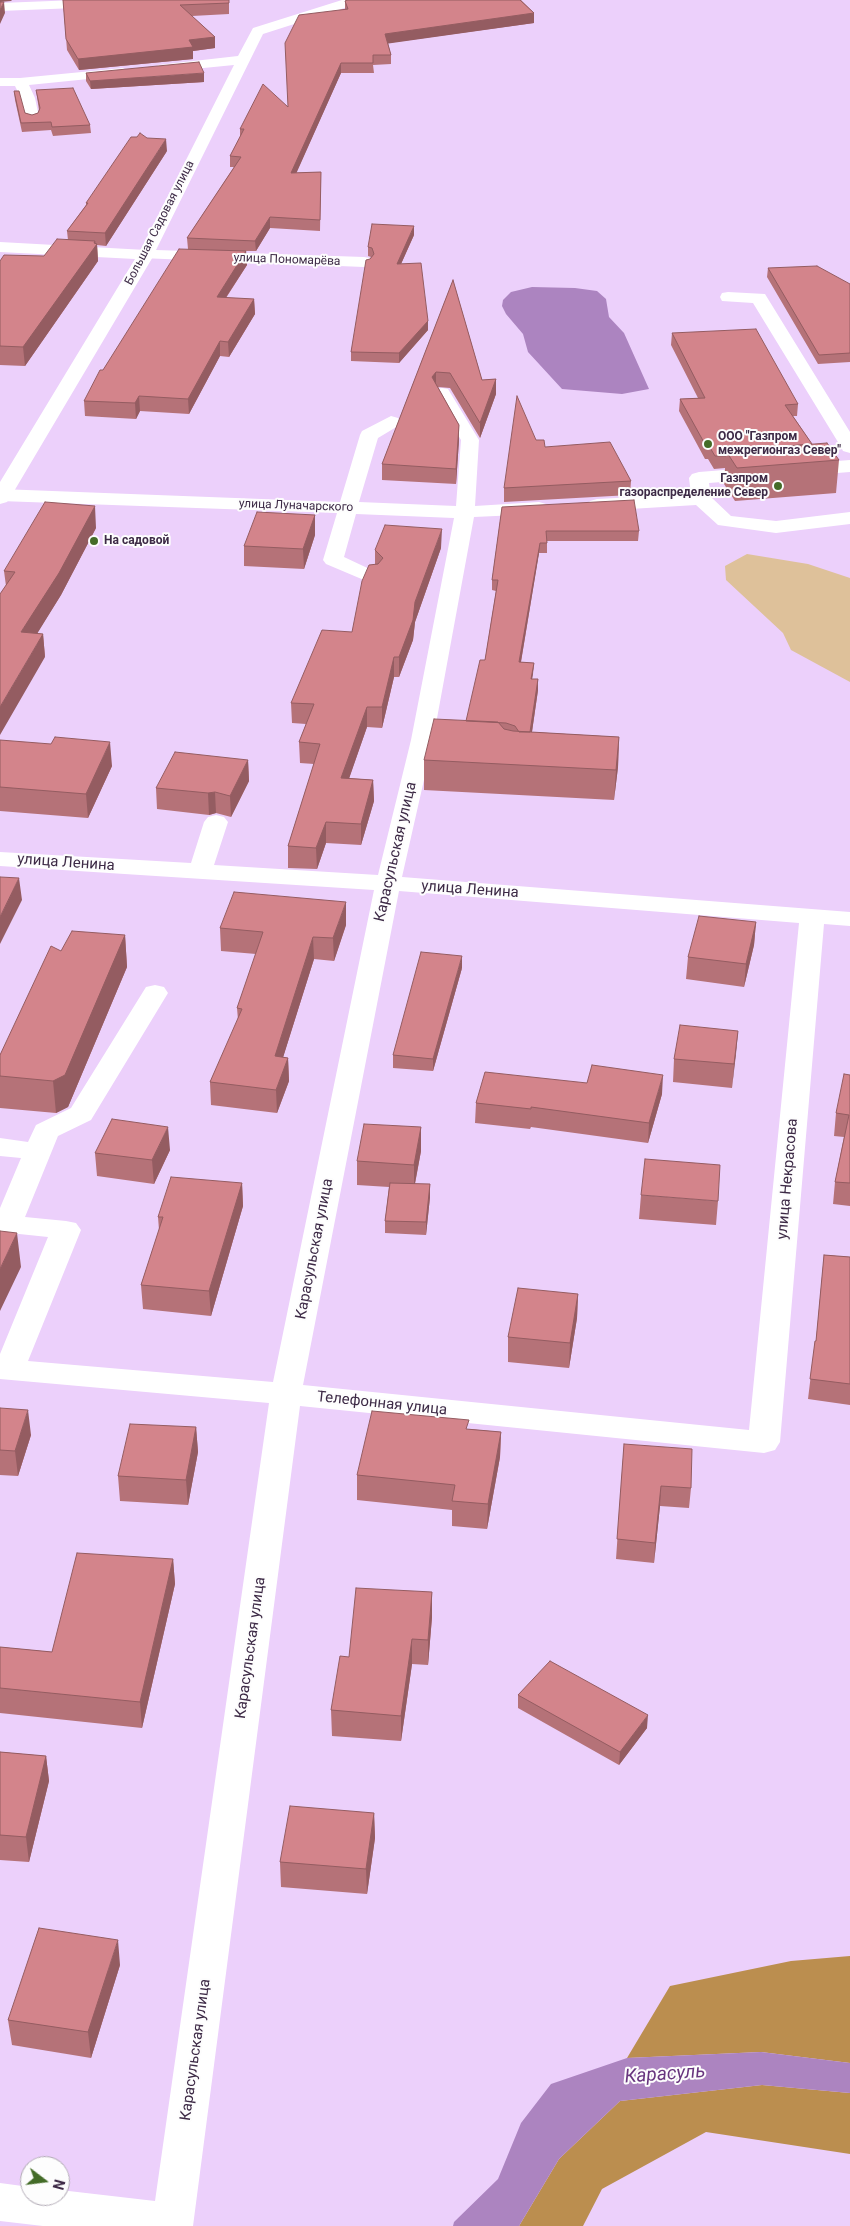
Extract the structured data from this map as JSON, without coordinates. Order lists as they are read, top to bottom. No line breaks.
{"streets":{"street":["Большая Садовая улица","улица Пономарёва","улица Луначарского","Карасульская улица","улица Ленина","улица Некрасова","Телефонная улица"]},"crossings":[["Большая Садовая улица","улица Пономарёва"],["Большая Садовая улица","улица Луначарского"],["улица Луначарского","Карасульская улица"],["Карасульская улица","улица Ленина"],["Карасульская улица","Телефонная улица"],["улица Ленина","улица Некрасова"],["улица Некрасова","Телефонная улица"]],"water":["Карасуль"],"places":["ООО \"Газпром межрегионгаз Север\"","Газпром газораспределение Север","На садовой"],"north":"right"}
